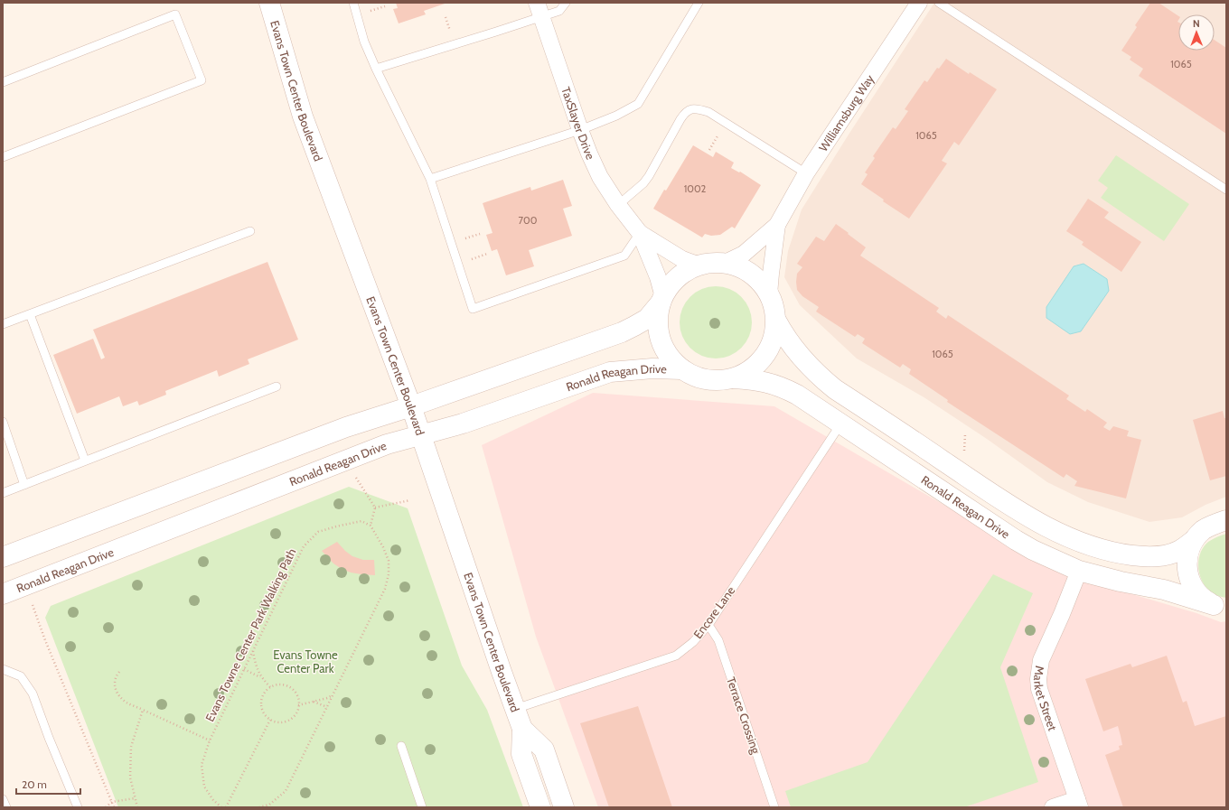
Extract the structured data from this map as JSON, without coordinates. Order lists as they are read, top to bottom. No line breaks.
{"streets":{"street":["Evans Town Center Boulevard","Williamsburg Way","TaxSlayer Drive","Ronald Reagan Drive","Market Street"],"lane":["Encore Lane","Terrace Crossing"],"path":["Evans Towne Center Park Walking Path"]},"crossings":[["Evans Town Center Boulevard","Ronald Reagan Drive"],["Evans Town Center Boulevard","Encore Lane"],["Williamsburg Way","TaxSlayer Drive"],["Williamsburg Way","Ronald Reagan Drive"],["TaxSlayer Drive","Ronald Reagan Drive"],["Ronald Reagan Drive","Encore Lane"],["Ronald Reagan Drive","Market Street"],["Encore Lane","Terrace Crossing"]],"parks":["Evans Towne Center Park"],"house_numbers":["1065","1065","1002","700","1065"],"scale_bar":"20 m","north":"top"}
